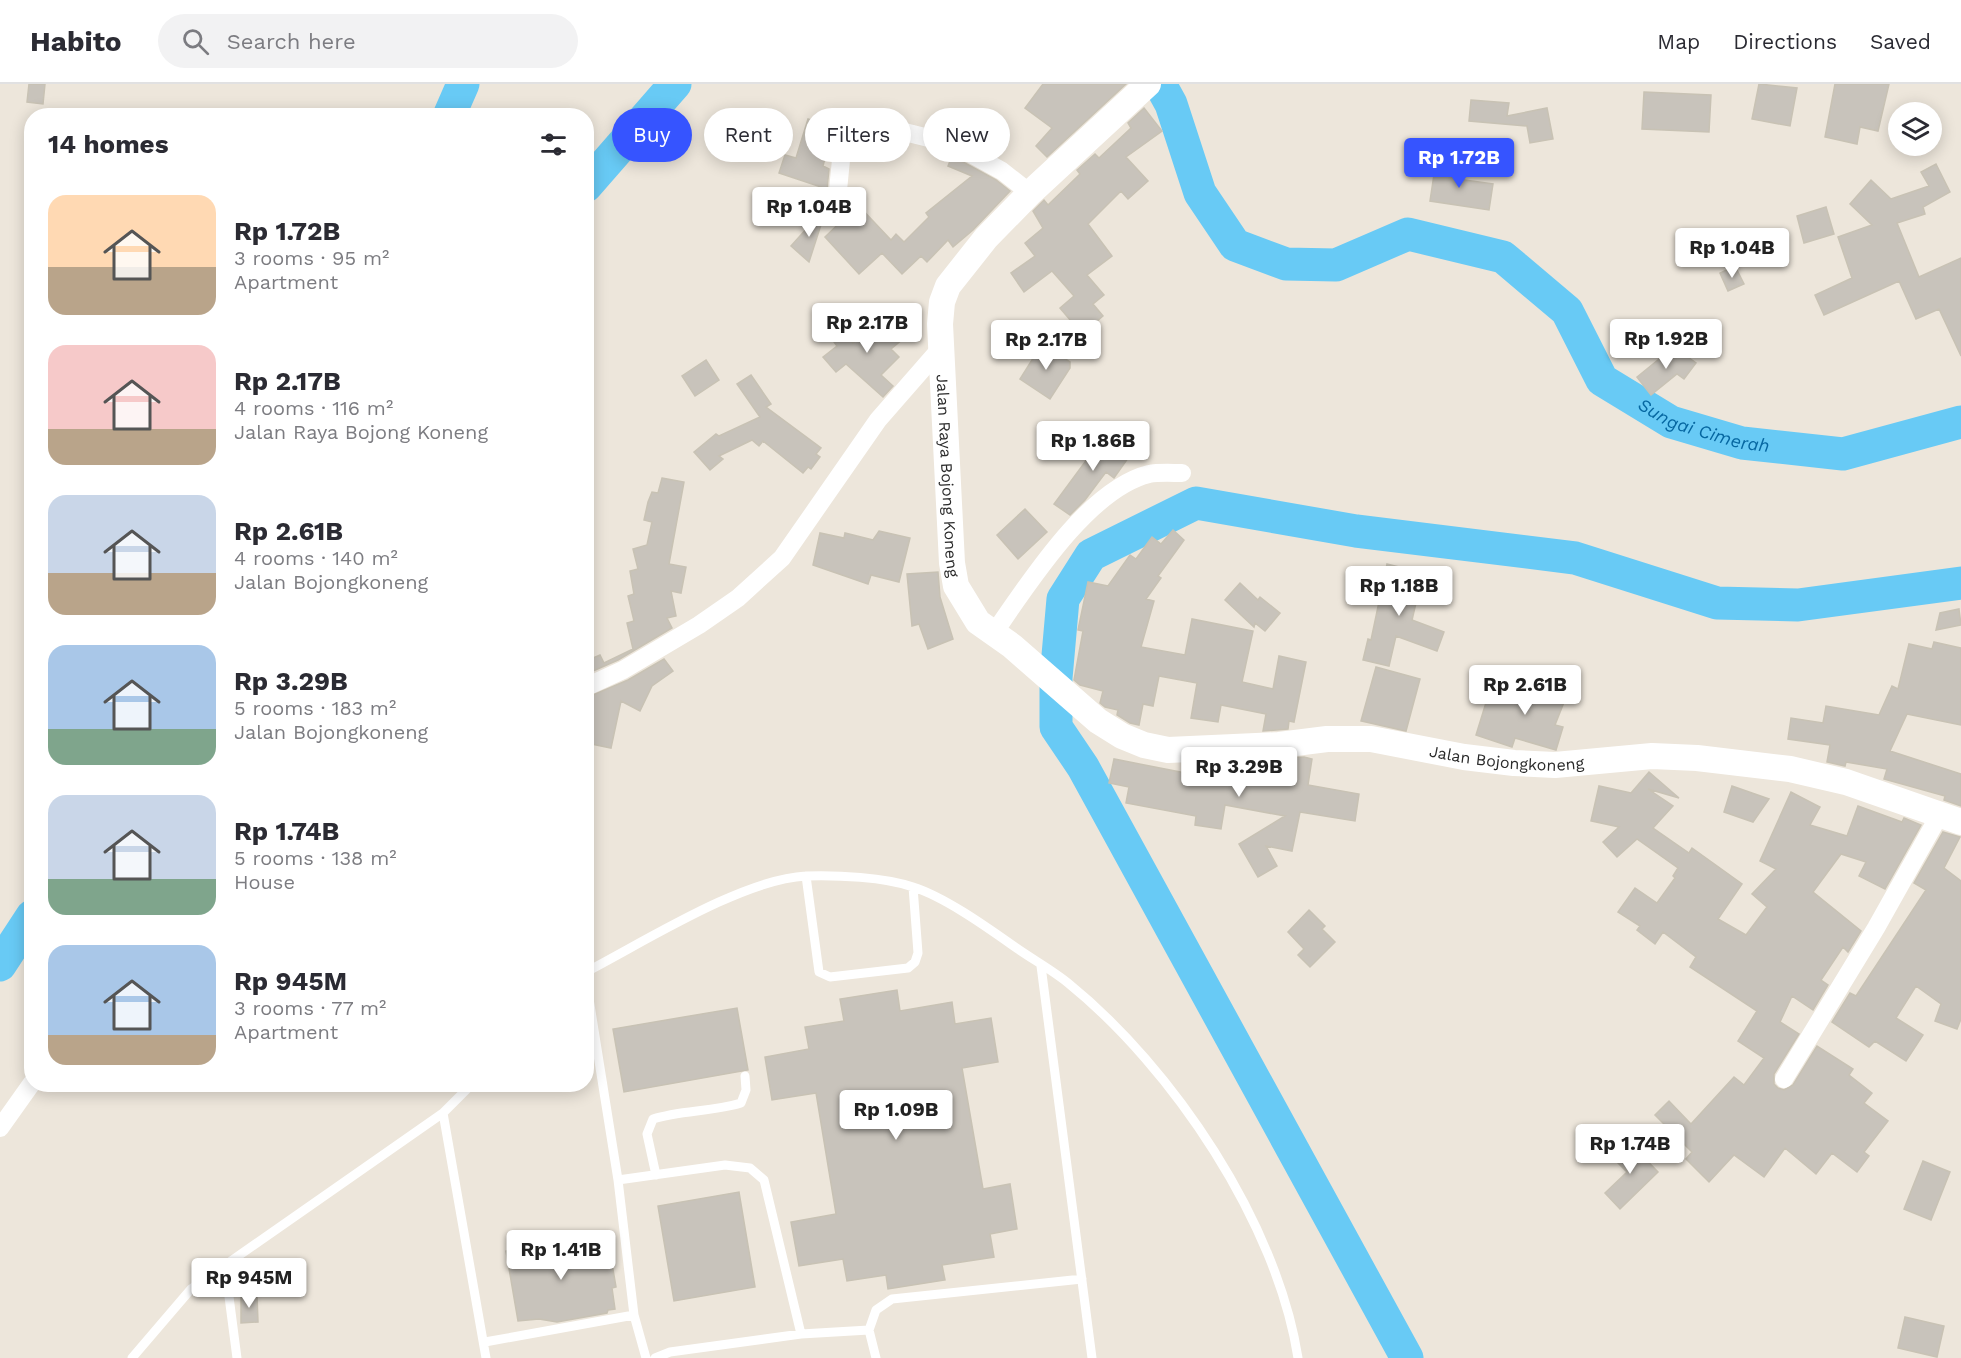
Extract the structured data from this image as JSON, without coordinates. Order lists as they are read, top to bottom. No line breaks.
{"streets":{"main road":["Jalan Raya Bojong Koneng","Jalan Bojongkoneng"]},"crossings":[["Jalan Raya Bojong Koneng","Jalan Bojongkoneng"]],"water":["Sungai Cimerah"],"page":{"header":"Habito","search":"Search here","nav":["Map","Directions","Saved"],"chip":["Buy","Rent","Filters","New"],"heading":"14 homes","price":["Rp 1.72B","Rp 1.04B","Rp 1.04B","Rp 2.17B","Rp 1.92B","Rp 2.17B","Rp 1.86B","Rp 1.18B","Rp 2.61B","Rp 3.29B","Rp 1.09B","Rp 1.74B","Rp 1.41B","Rp 945M"],"list":[{"name":"Rp 1.72B","note":"3 rooms · 95 m² · Apartment"},{"name":"Rp 2.17B","note":"4 rooms · 116 m² · Jalan Raya Bojong Koneng"},{"name":"Rp 2.61B","note":"4 rooms · 140 m² · Jalan Bojongkoneng"},{"name":"Rp 3.29B","note":"5 rooms · 183 m² · Jalan Bojongkoneng"},{"name":"Rp 1.74B","note":"5 rooms · 138 m² · House"},{"name":"Rp 945M","note":"3 rooms · 77 m² · Apartment"}]}}
